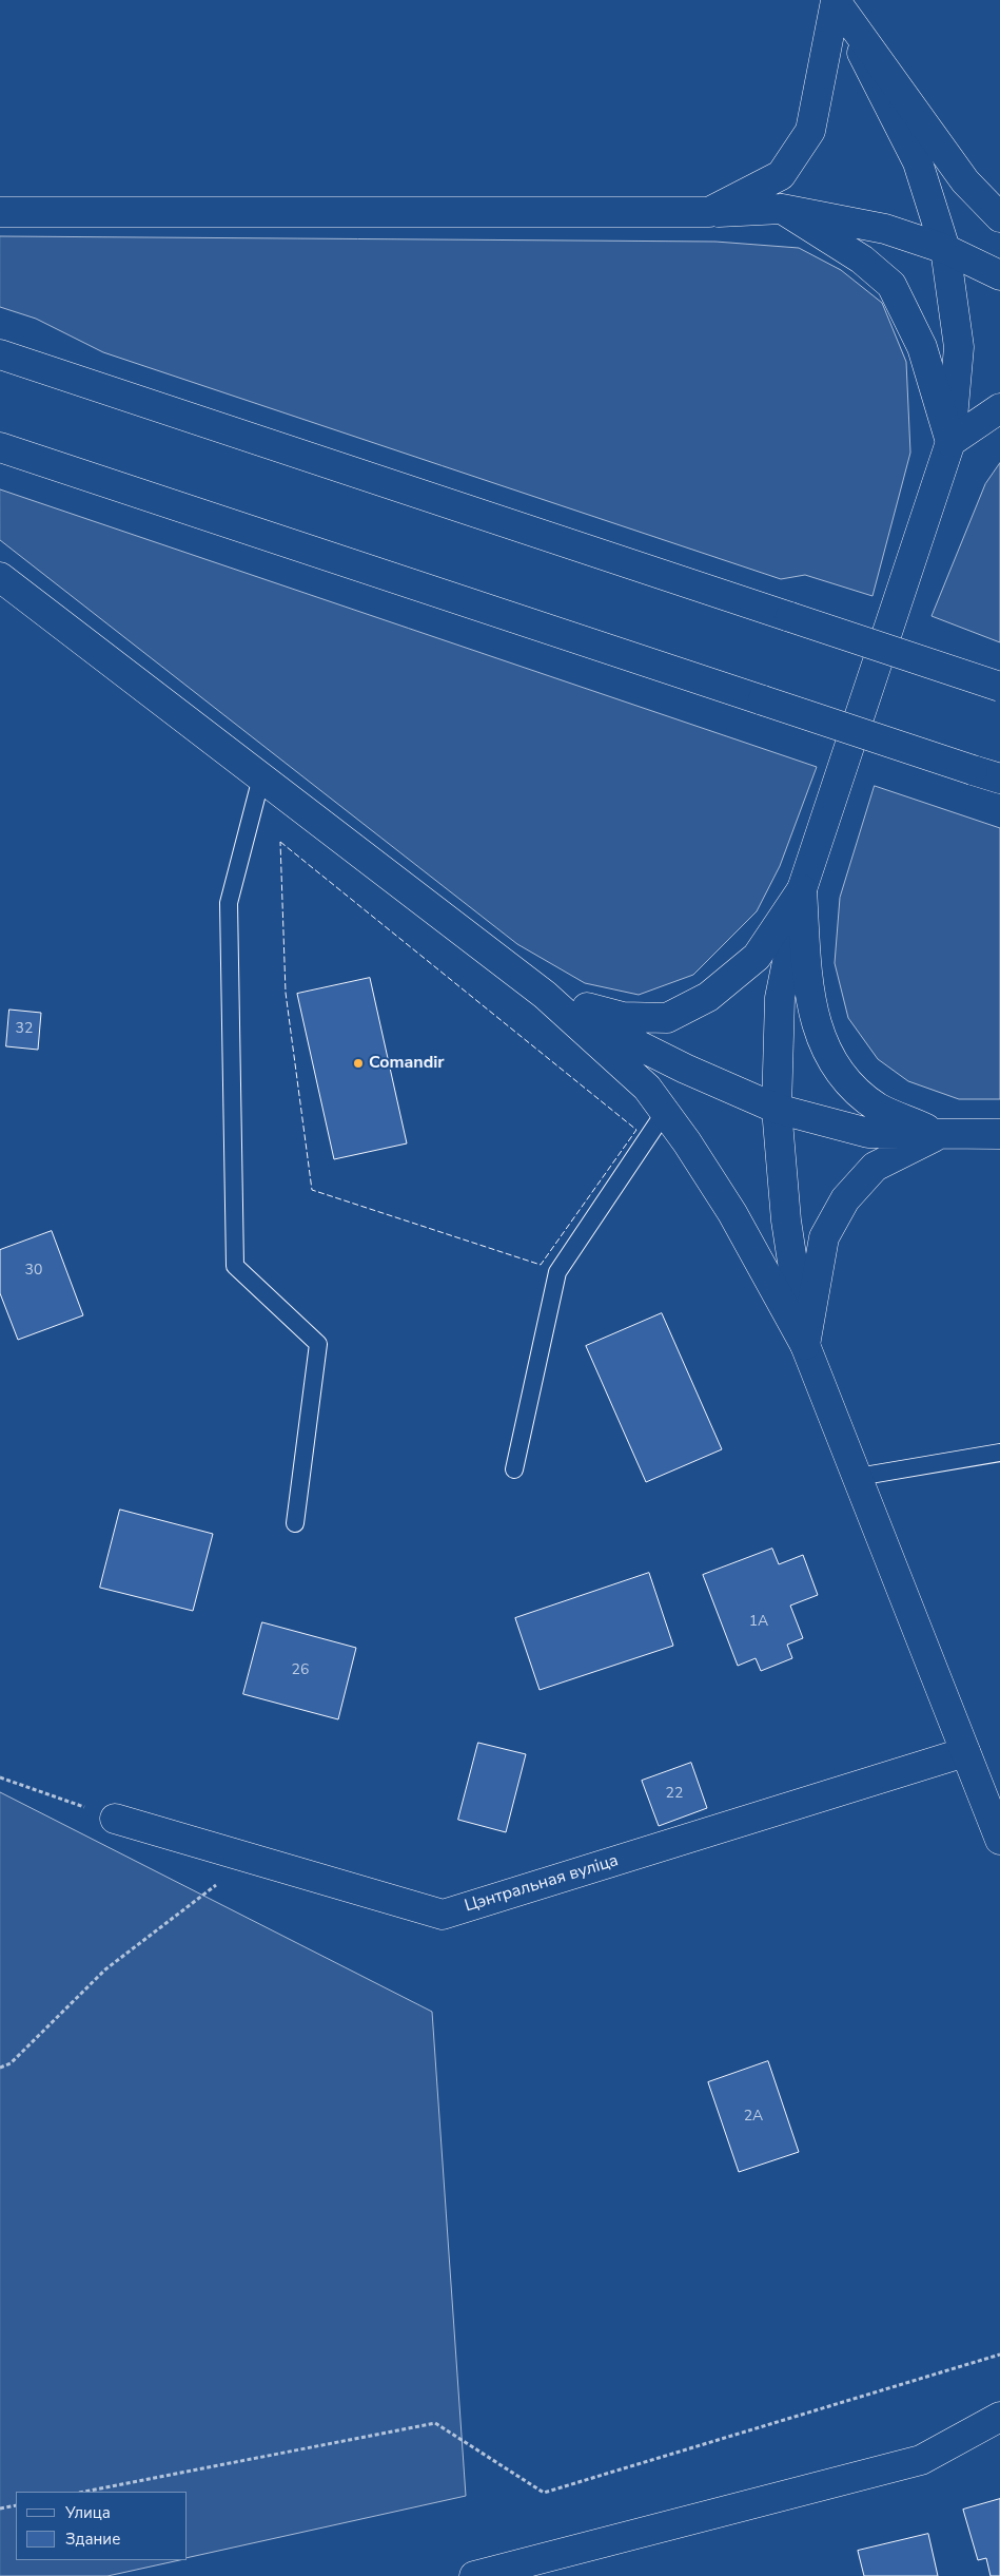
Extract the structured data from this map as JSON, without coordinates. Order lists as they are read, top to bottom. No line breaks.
{"streets":{"main road":["Цэнтральная вуліца"]},"places":["Comandir"],"house_numbers":["32","30","1А","26","22","2А"],"legend":["Улица","Здание"]}
